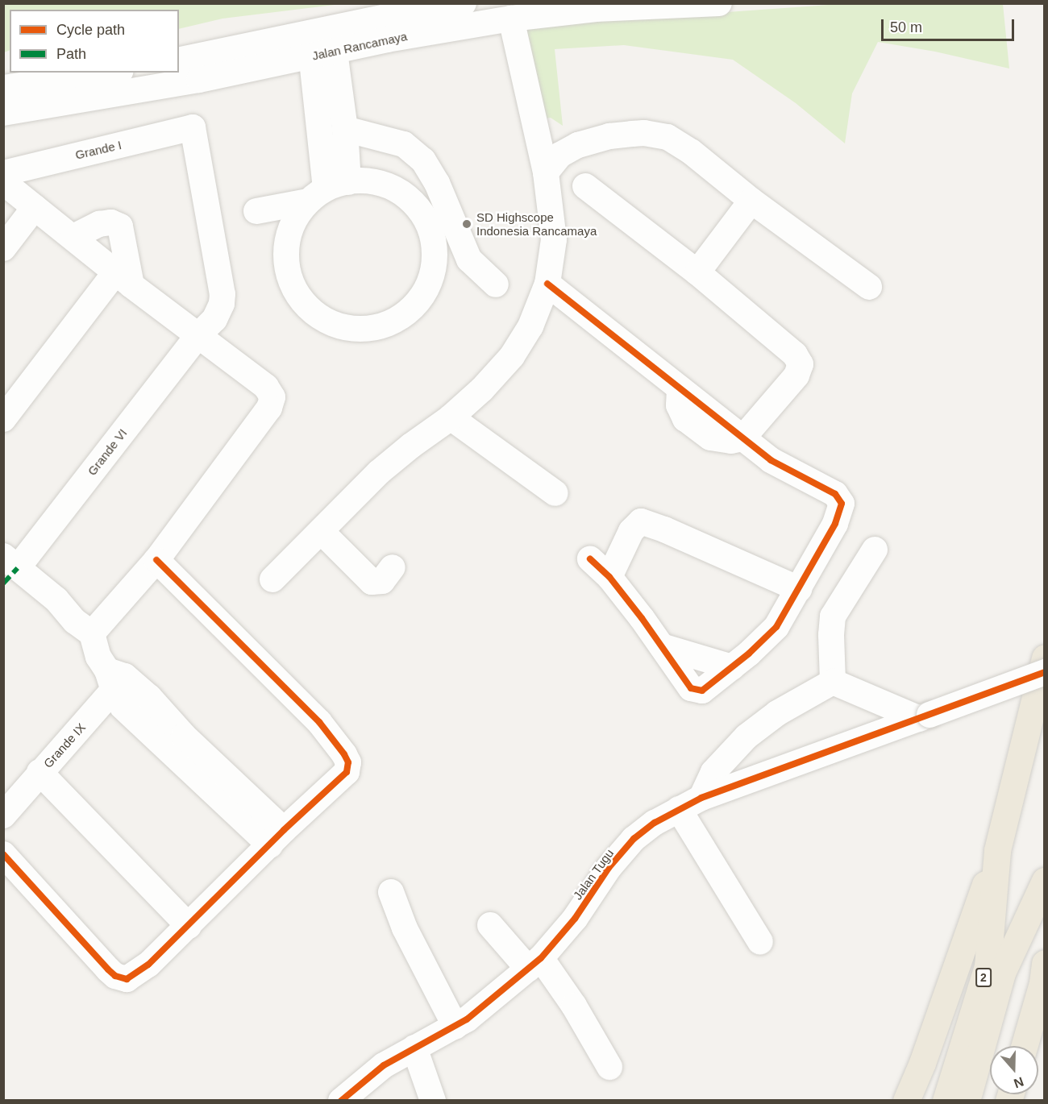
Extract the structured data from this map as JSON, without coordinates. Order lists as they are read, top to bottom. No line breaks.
{"streets":{"highway":["2"],"street":["Jalan Rancamaya","Grande I","Grande VI","Grande IX","Jalan Tugu"]},"crossings":[["Grande I","Grande VI"]],"places":["SD Highscope Indonesia Rancamaya"],"legend":["Cycle path","Path"],"scale_bar":"50 m","north":"bottom"}
